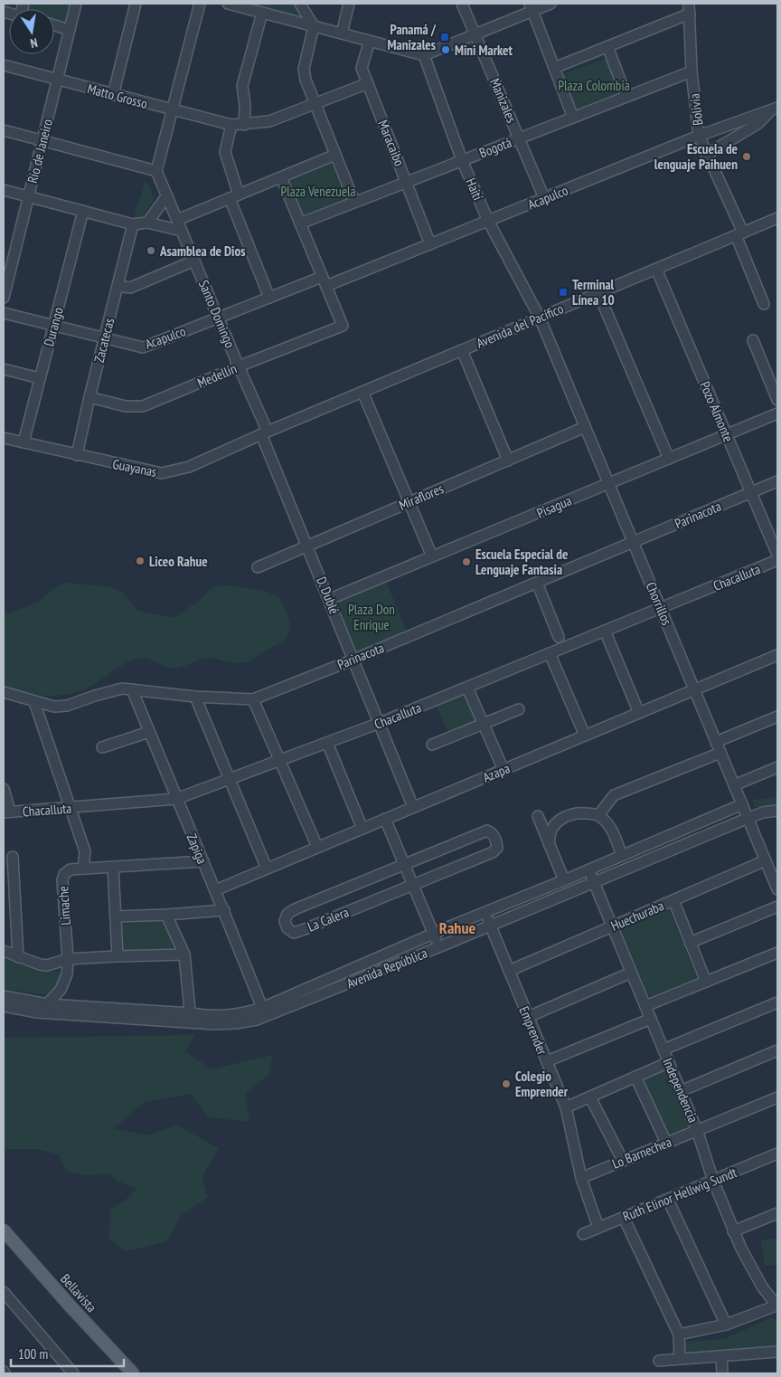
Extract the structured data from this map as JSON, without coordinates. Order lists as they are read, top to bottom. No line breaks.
{"streets":{"main road":["Bellavista"],"street":["Matto Grosso","Manizales","Bolivia","Maracaibo","Bogotá","Río de Janeiro","Haití","Acapulco","Santo Domingo","Avenida del Pacífico","Durango","Zacatecas","Medellín","Pozo Almonte","Guayanas","Miraflores","Pisagua","Parinacota","Chacalluta","D. Dublé","Chorrillos","Azapa","Zapiga","Limache","Huechuraba","La Calera","Avenida República","Emprender","Independencia","Lo Barnechea","Ruth Elinor Hellwig Sundt"]},"crossings":[["Matto Grosso","Maracaibo"],["Matto Grosso","Río de Janeiro"],["Manizales","Bogotá"],["Manizales","Acapulco"],["Bolivia","Bogotá"],["Bolivia","Acapulco"],["Bolivia","Avenida del Pacífico"],["Maracaibo","Bogotá"],["Maracaibo","Acapulco"],["Bogotá","Haití"],["Haití","Acapulco"],["Haití","Avenida del Pacífico"],["Haití","Chorrillos"],["Acapulco","Santo Domingo"],["Acapulco","Durango"],["Acapulco","Zacatecas"],["Acapulco","Medellín"],["Santo Domingo","Avenida del Pacífico"],["Santo Domingo","Medellín"],["Santo Domingo","Guayanas"],["Santo Domingo","D. Dublé"],["Avenida del Pacífico","Pozo Almonte"],["Avenida del Pacífico","Guayanas"],["Avenida del Pacífico","D. Dublé"],["Avenida del Pacífico","Chorrillos"],["Durango","Guayanas"],["Zacatecas","Medellín"],["Zacatecas","Guayanas"],["Pozo Almonte","Pisagua"],["Pozo Almonte","Parinacota"],["Guayanas","D. Dublé"],["Miraflores","D. Dublé"],["Miraflores","Chorrillos"],["Pisagua","D. Dublé"],["Pisagua","Chorrillos"],["Parinacota","D. Dublé"],["Parinacota","Chorrillos"],["Parinacota","Zapiga"],["Chacalluta","D. Dublé"],["Chacalluta","Chorrillos"],["Chacalluta","Zapiga"],["D. Dublé","Azapa"],["Chorrillos","Azapa"],["Chorrillos","Huechuraba"],["Chorrillos","Avenida República"],["Azapa","Zapiga"],["Zapiga","Limache"],["Zapiga","Avenida República"],["Limache","Avenida República"],["Huechuraba","Emprender"],["Huechuraba","Independencia"],["Avenida República","Emprender"],["Avenida República","Independencia"],["Emprender","Lo Barnechea"],["Emprender","Ruth Elinor Hellwig Sundt"],["Independencia","Lo Barnechea"],["Independencia","Ruth Elinor Hellwig Sundt"]],"districts":["Rahue"],"parks":["Plaza Colombia","Plaza Venezuela","Plaza Don Enrique"],"places":{"transit":["Panamá / Manizales","Terminal Línea 10"],"other":["Mini Market","Escuela de lenguaje Paihuen","Asamblea de Dios","Liceo Rahue","Escuela Especial de Lenguaje Fantasia","Colegio Emprender"]},"scale_bar":"100 m","north":"bottom"}
